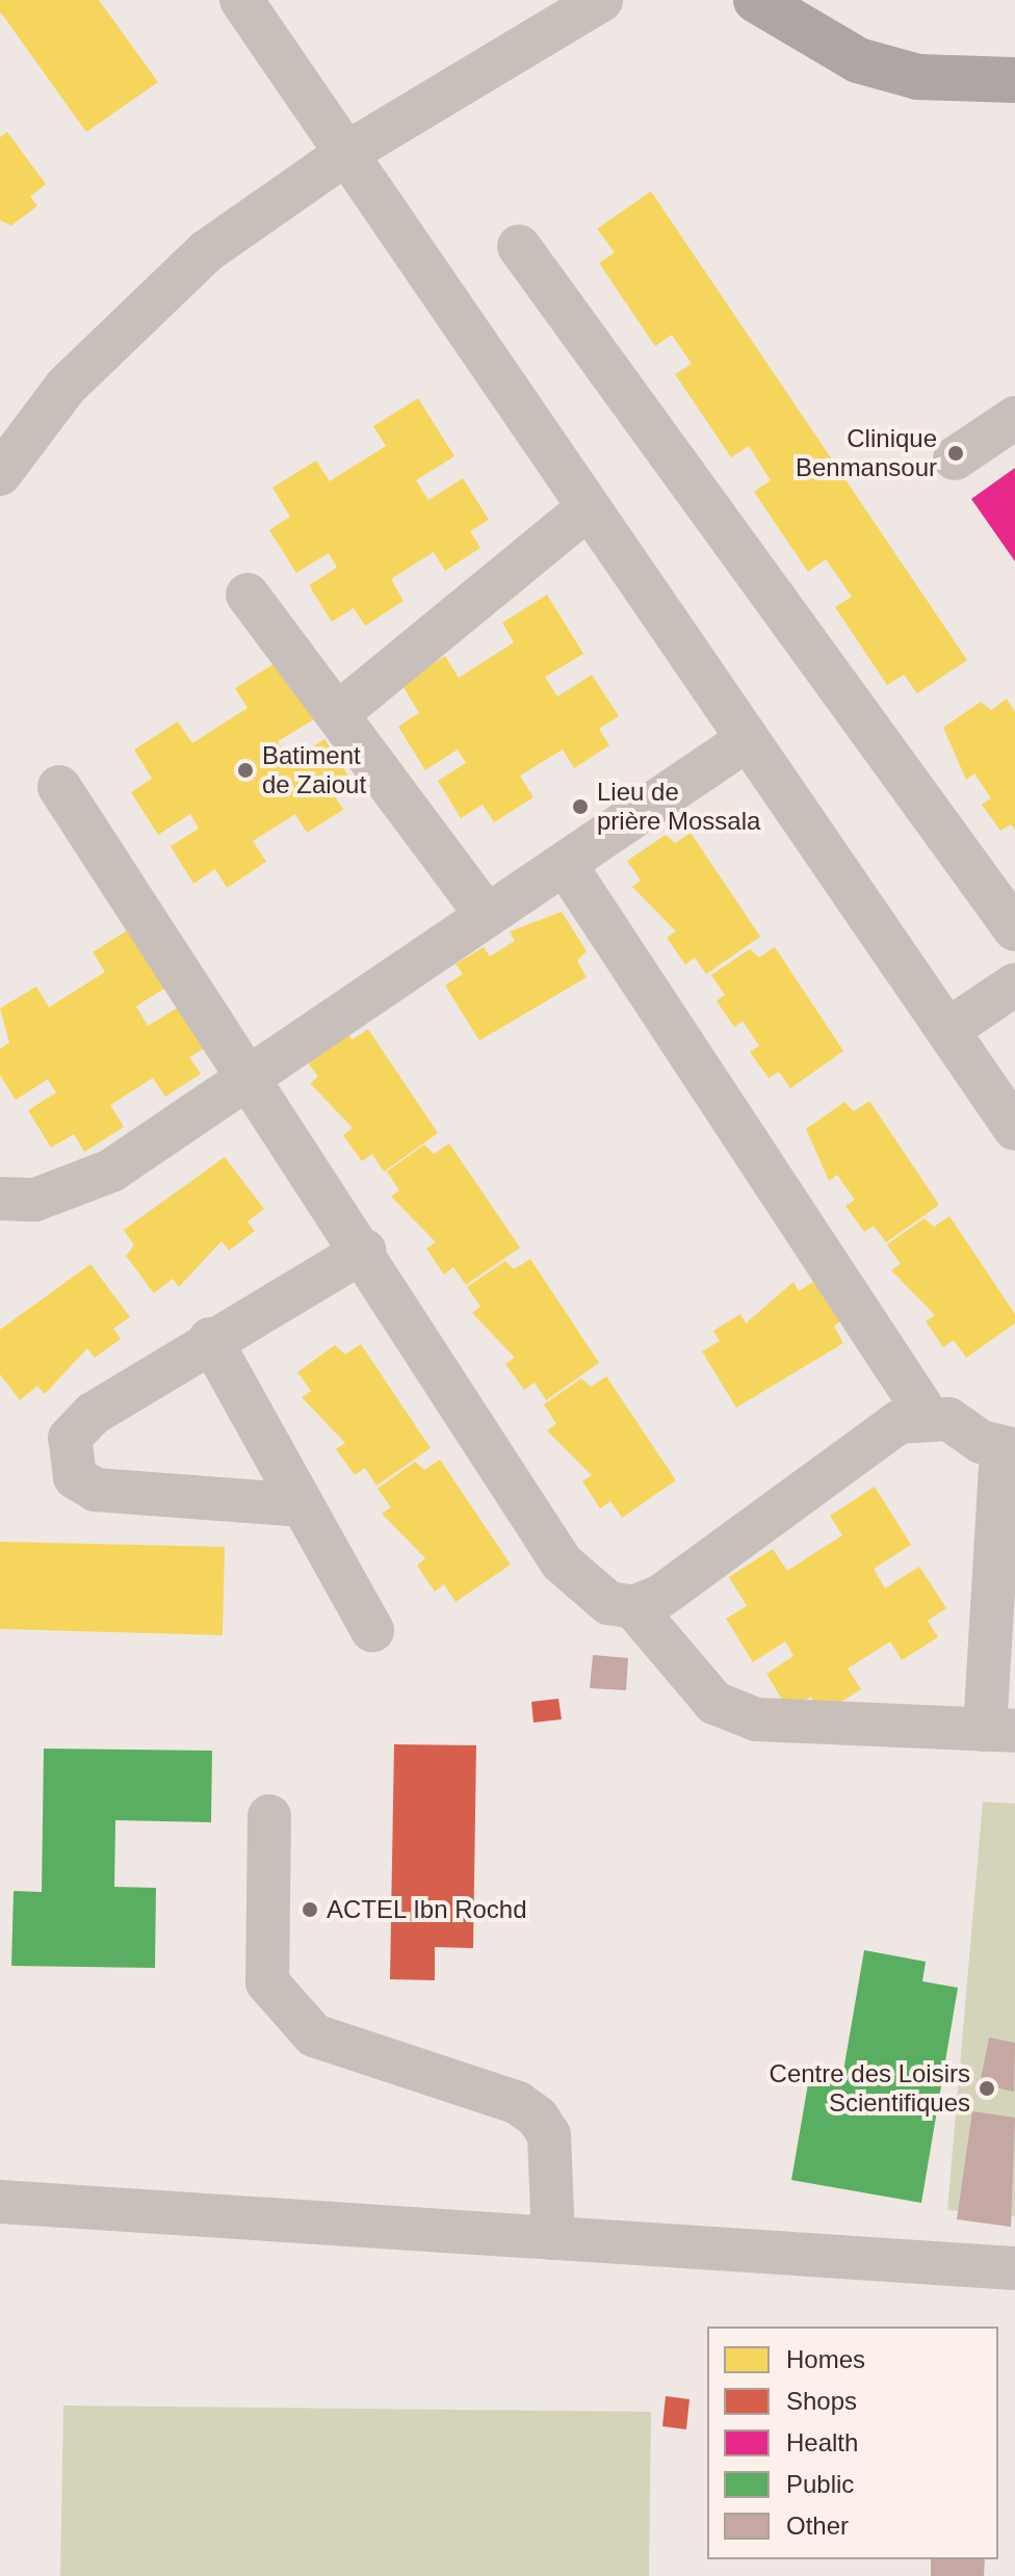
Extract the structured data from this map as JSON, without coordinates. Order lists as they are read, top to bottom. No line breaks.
{"places":["Clinique Benmansour","Batiment de Zaiout","Lieu de prière Mossala","ACTEL Ibn Rochd","Centre des Loisirs Scientifiques"],"legend":["Homes","Shops","Health","Public","Other"]}
